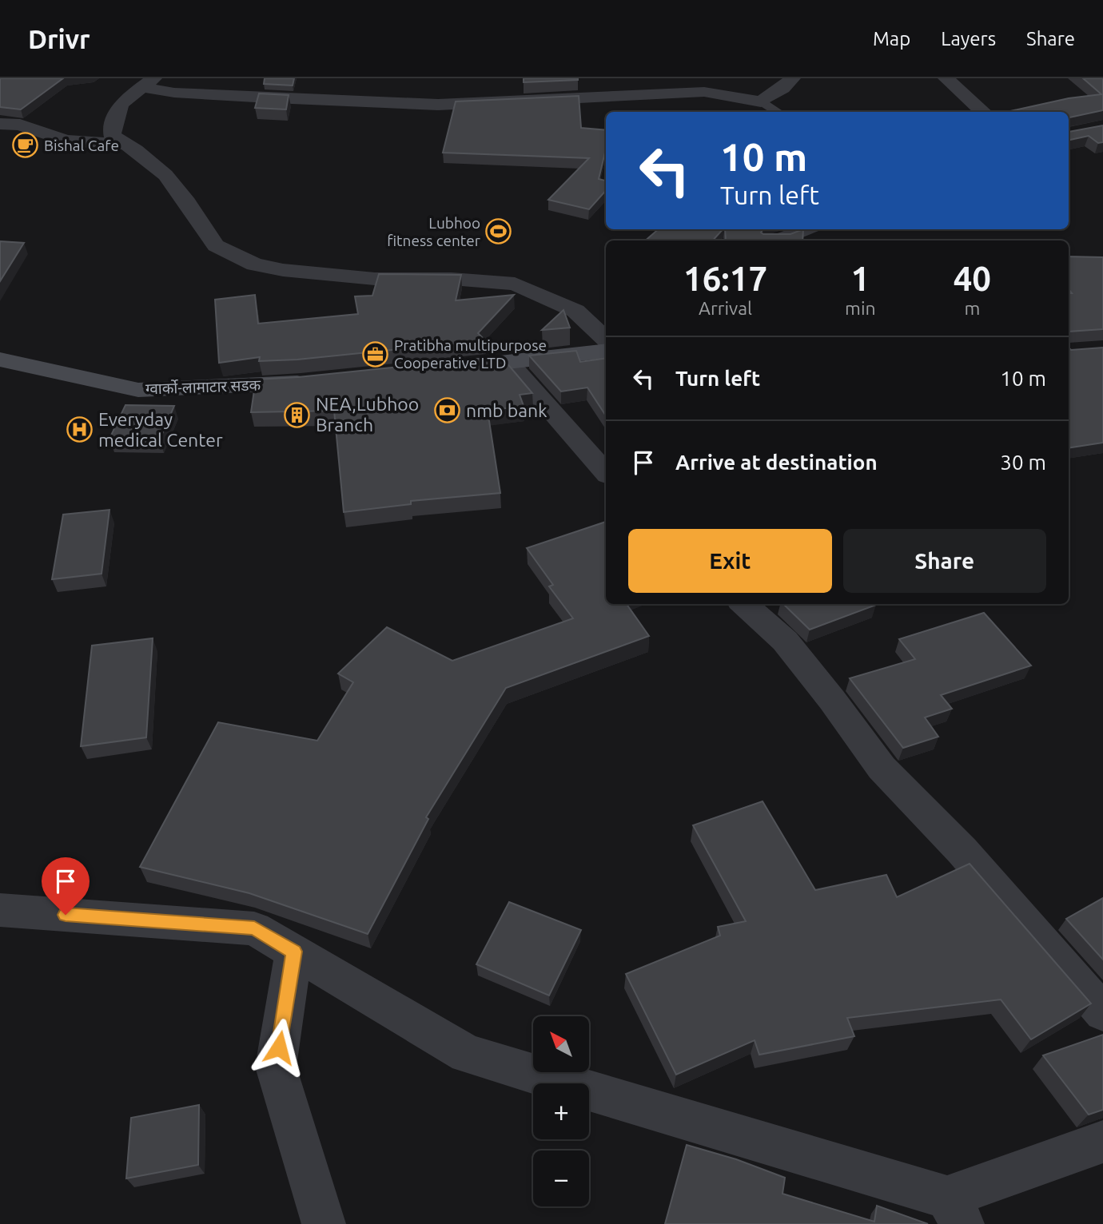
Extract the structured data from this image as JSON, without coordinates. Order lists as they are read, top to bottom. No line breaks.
{"streets":{"main road":["ग्वार्को-लामाटार सडक"]},"places":{"cafe":["Bishal Cafe"],"sports":["Lubhoo fitness center"],"office":["Pratibha multipurpose Cooperative LTD"],"bank":["nmb bank"],"building":["NEA,Lubhoo Branch"],"hospital":["Everyday medical Center"]},"north":"top left","page":{"header":"Drivr","nav":["Map","Layers","Share"],"turn":["10 m","Turn left"],"eta":["16:17","Arrival","1","min","40","m"],"list":[{"name":"Turn left","value":"10 m"},{"name":"Arrive at destination","value":"30 m"}],"buttons":["Exit","Share"],"map_buttons":["+","−"]}}
